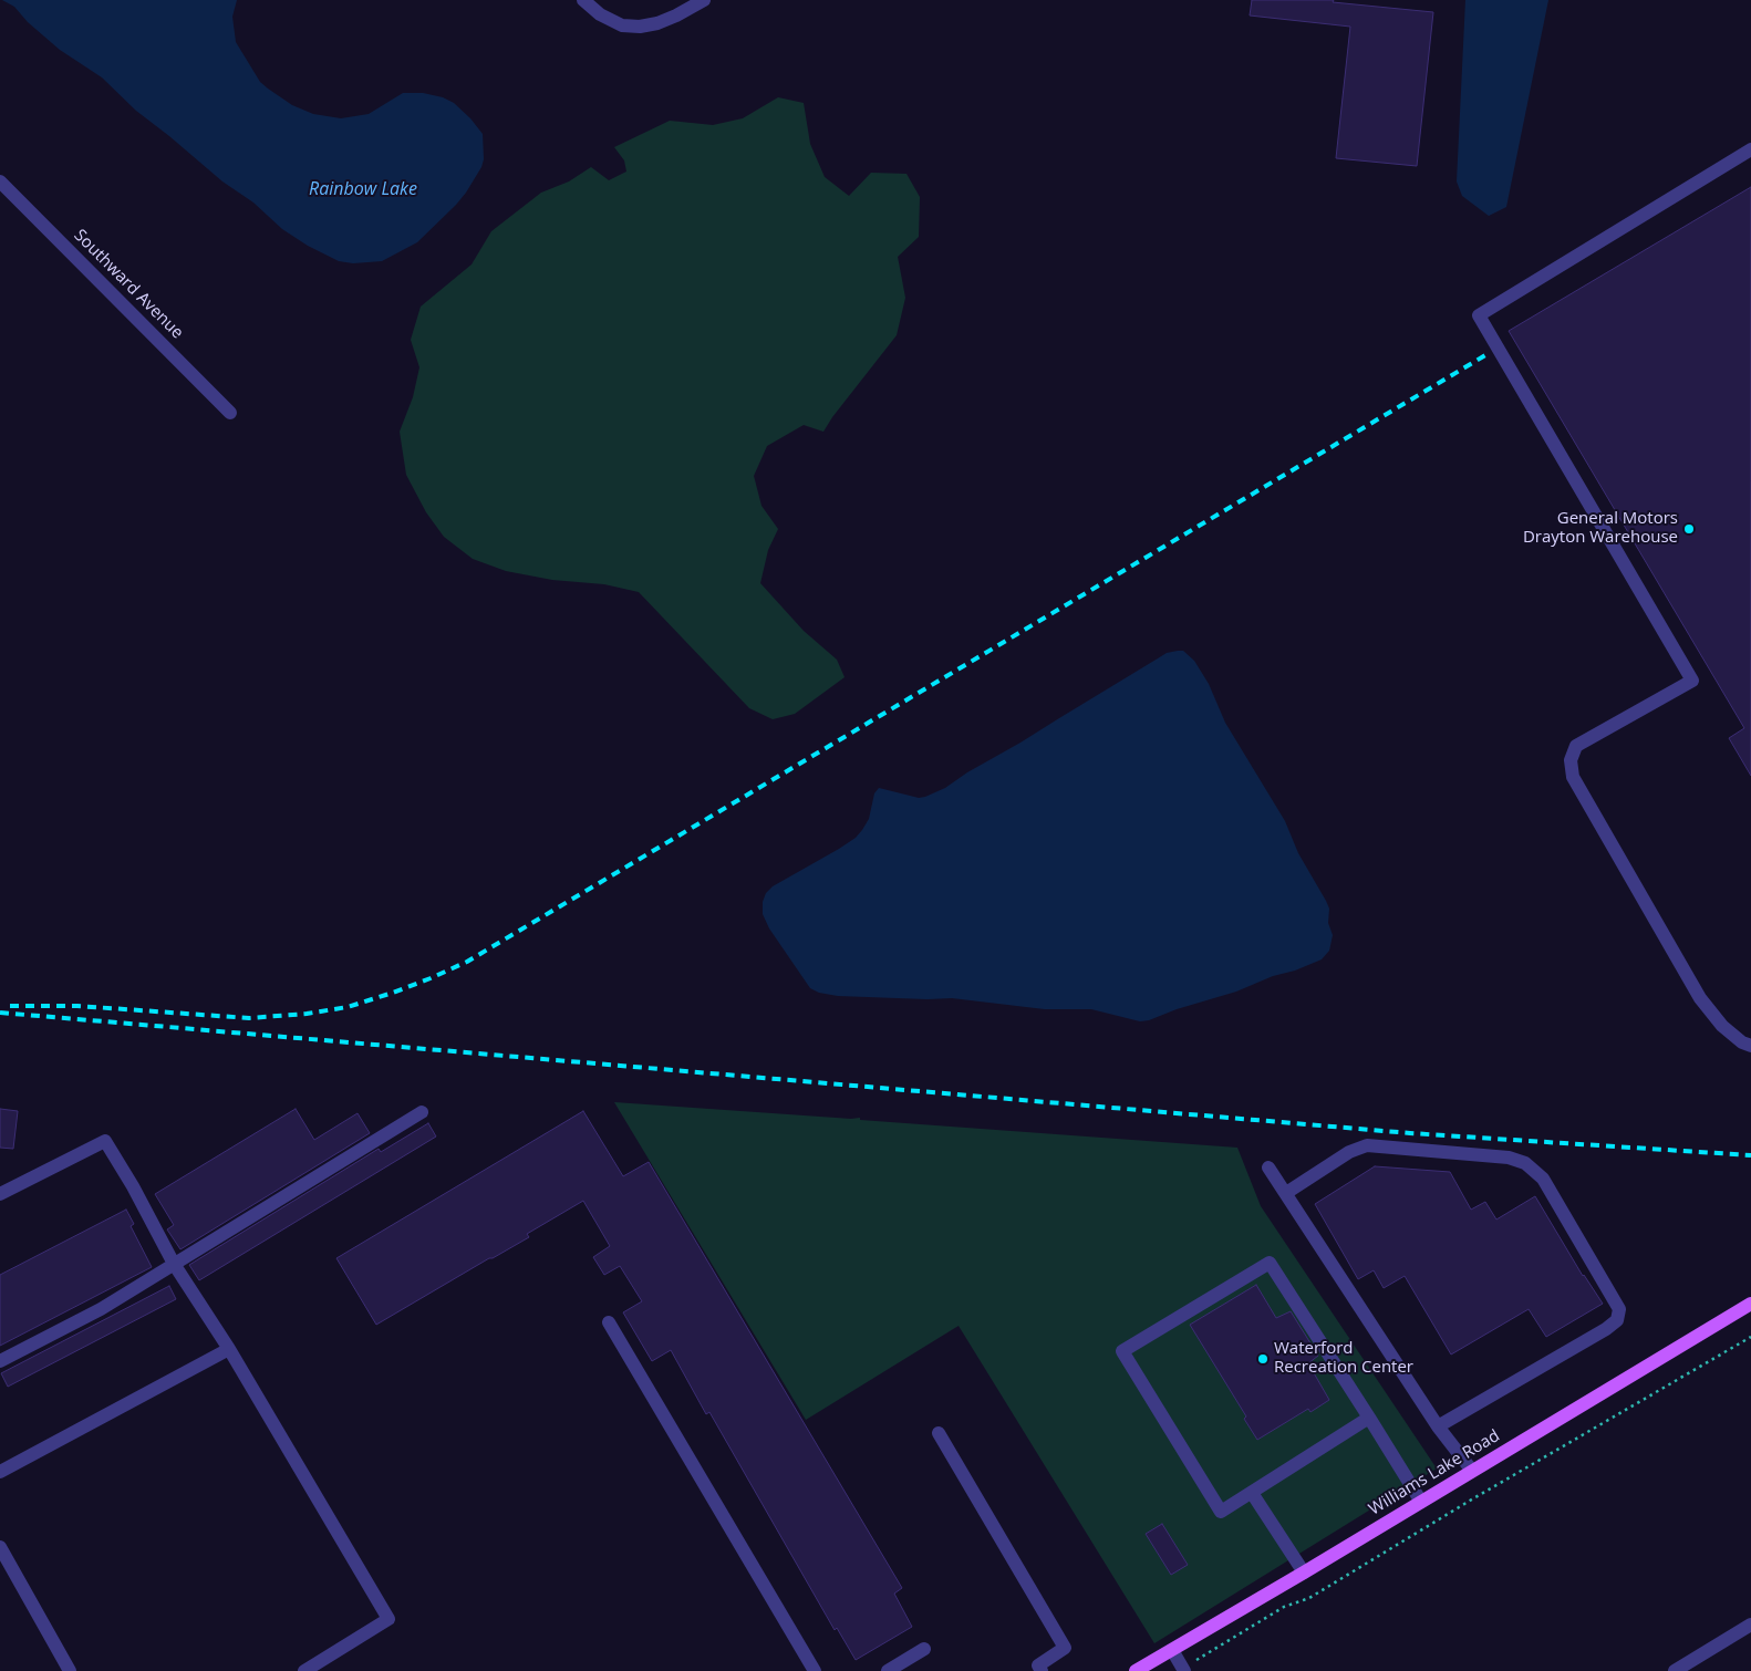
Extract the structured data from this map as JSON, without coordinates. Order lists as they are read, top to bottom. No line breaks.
{"streets":{"main road":["Williams Lake Road"],"street":["Southward Avenue"]},"water":["Rainbow Lake"],"places":["General Motors Drayton Warehouse","Waterford Recreation Center"]}
